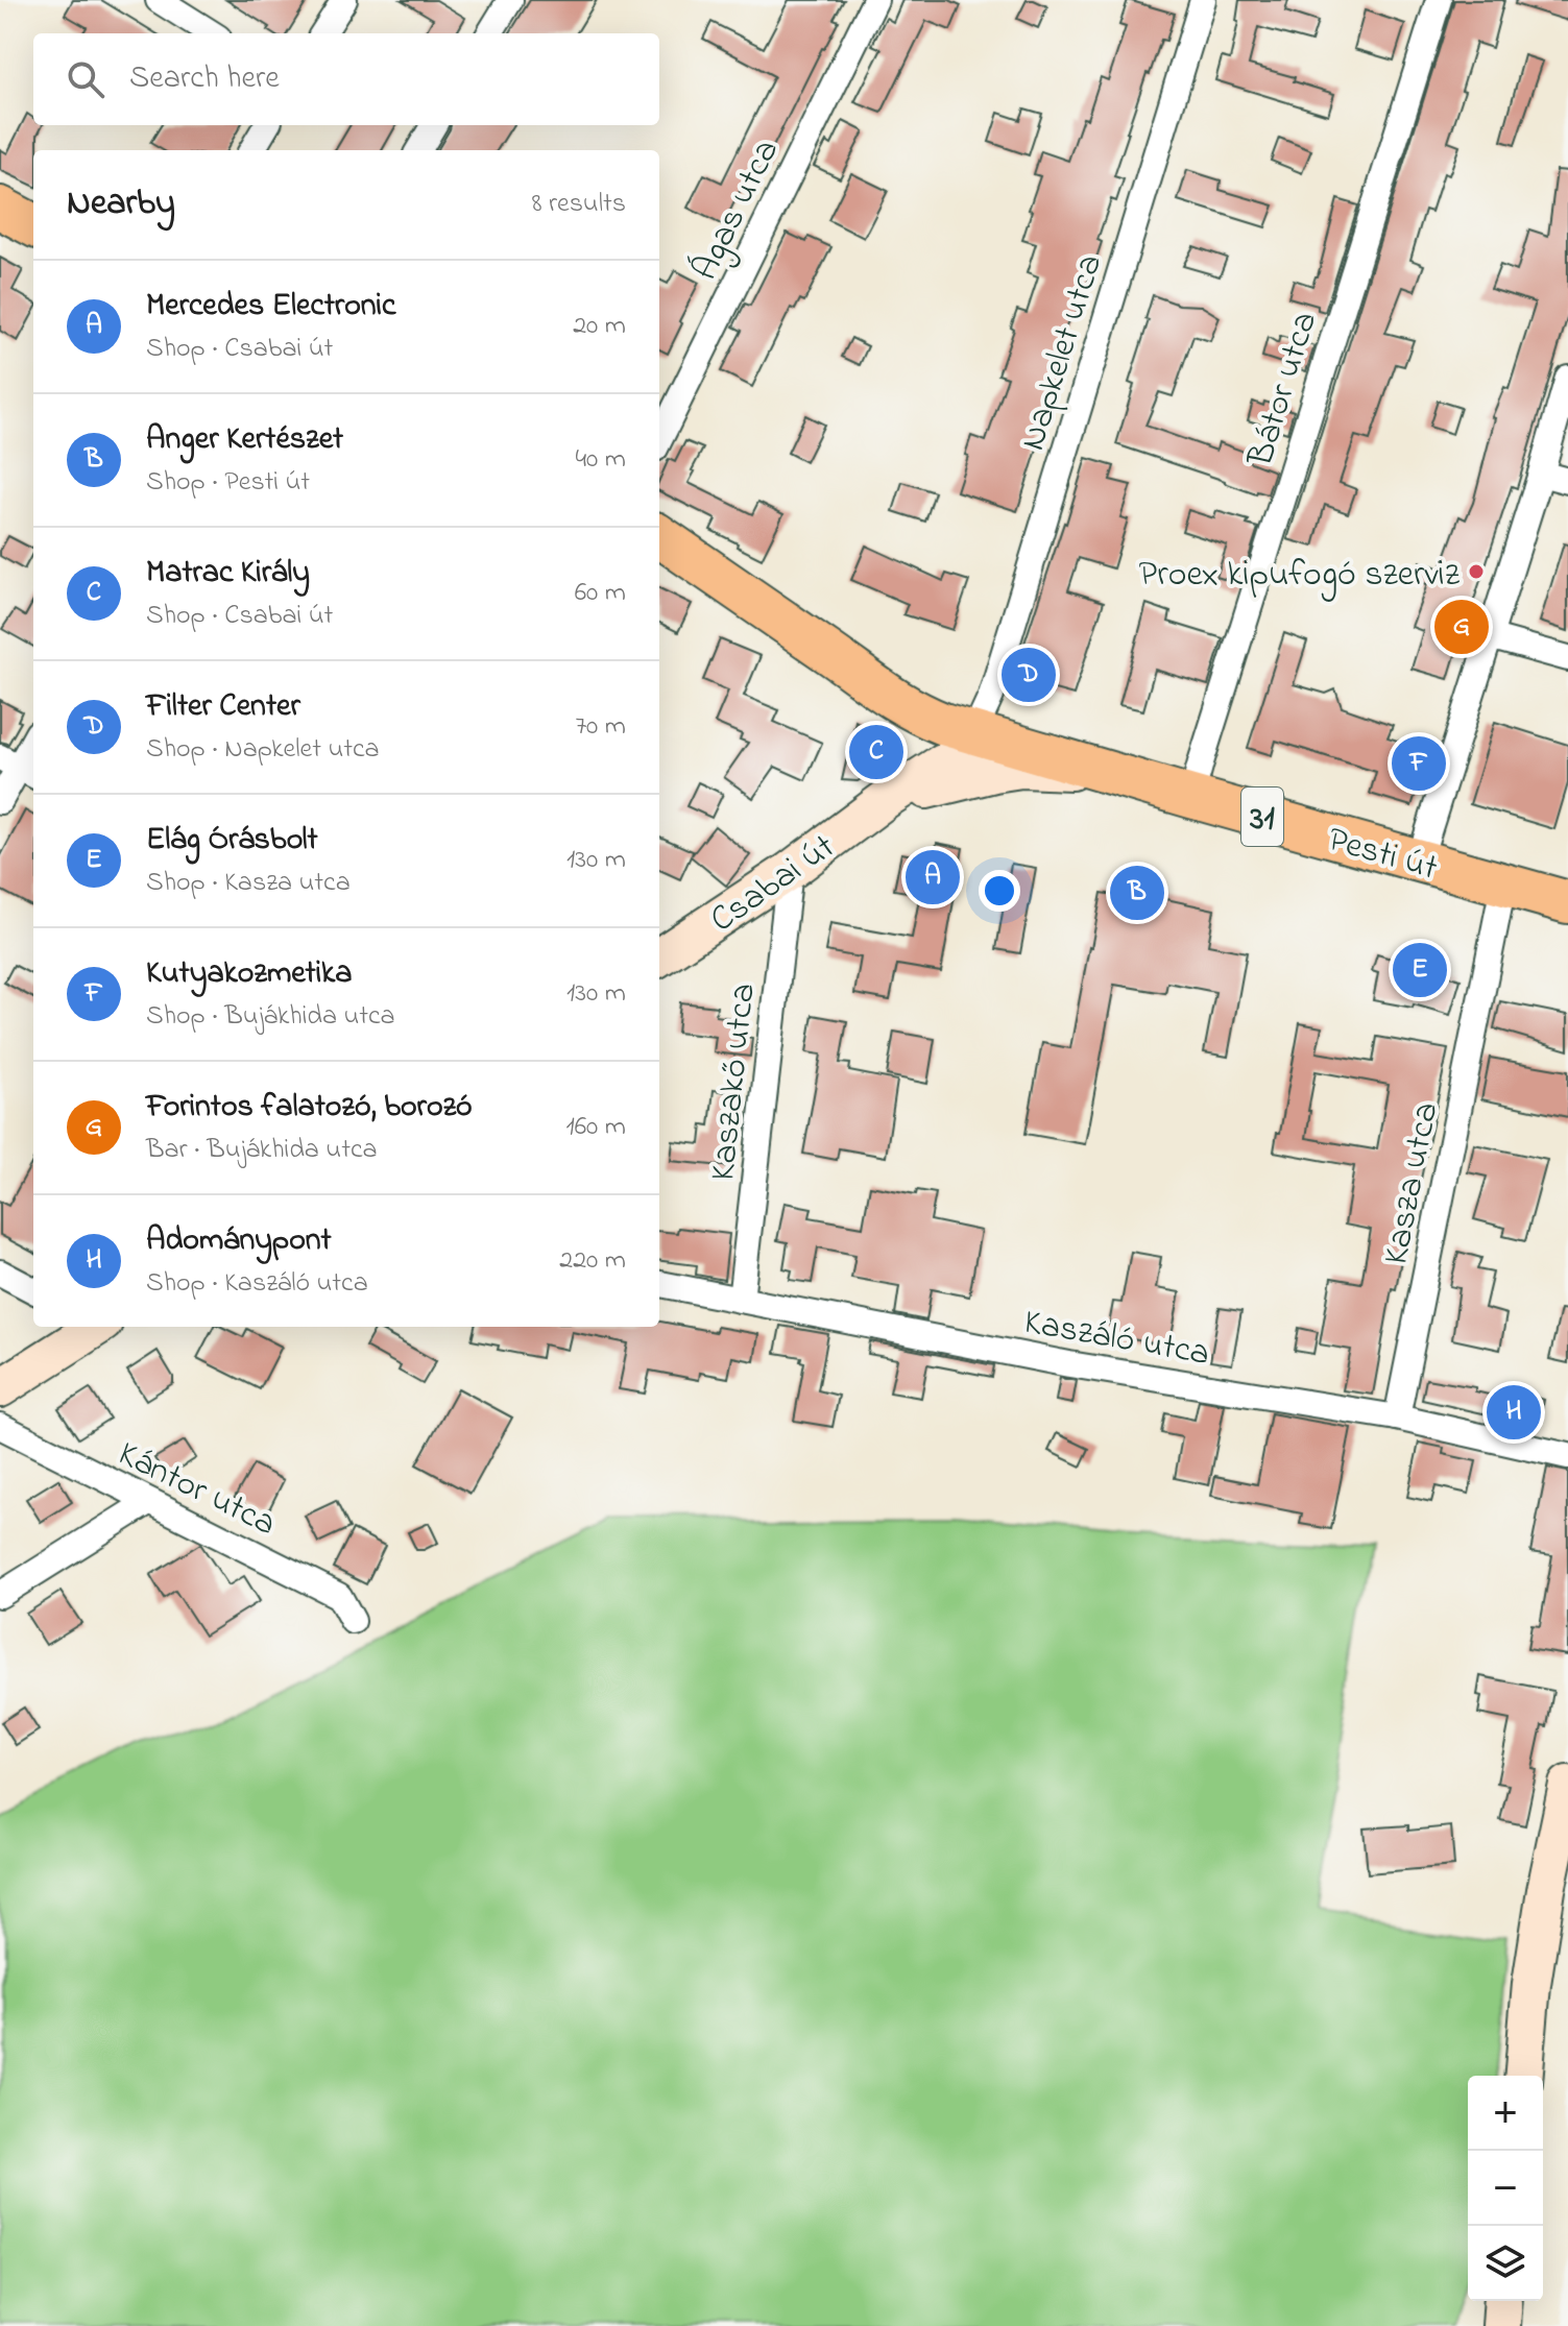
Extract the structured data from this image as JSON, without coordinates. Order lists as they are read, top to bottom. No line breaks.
{"streets":{"main road":["31","Pesti út","Csabai út"],"street":["Ágas utca","Napkelet utca","Bátor utca","Kaszakő utca","Kasza utca","Kaszáló utca","Kántor utca"]},"crossings":[["Napkelet utca","Pesti út"],["Napkelet utca","Csabai út"],["Bátor utca","Pesti út"],["Pesti út","Csabai út"],["Pesti út","Kasza utca"],["Csabai út","Kaszakő utca"],["Kaszakő utca","Kaszáló utca"],["Kasza utca","Kaszáló utca"]],"places":["Proex kipufogó szerviz"],"page":{"search":"Search here","heading":["Nearby","8 results"],"list":[{"mark":"A","name":"Mercedes Electronic","note":"Shop · Csabai út","value":"20 m"},{"mark":"B","name":"Anger Kertészet","note":"Shop · Pesti út","value":"40 m"},{"mark":"C","name":"Matrac Király","note":"Shop · Csabai út","value":"60 m"},{"mark":"D","name":"Filter Center","note":"Shop · Napkelet utca","value":"70 m"},{"mark":"E","name":"Elág Órásbolt","note":"Shop · Kasza utca","value":"130 m"},{"mark":"F","name":"Kutyakozmetika","note":"Shop · Bujákhida utca","value":"130 m"},{"mark":"G","name":"Forintos falatozó, borozó","note":"Bar · Bujákhida utca","value":"160 m"},{"mark":"H","name":"Adománypont","note":"Shop · Kaszáló utca","value":"220 m"}],"pins":["G","D","C","F","A","B","E","H"],"map_buttons":["+","−"]}}
